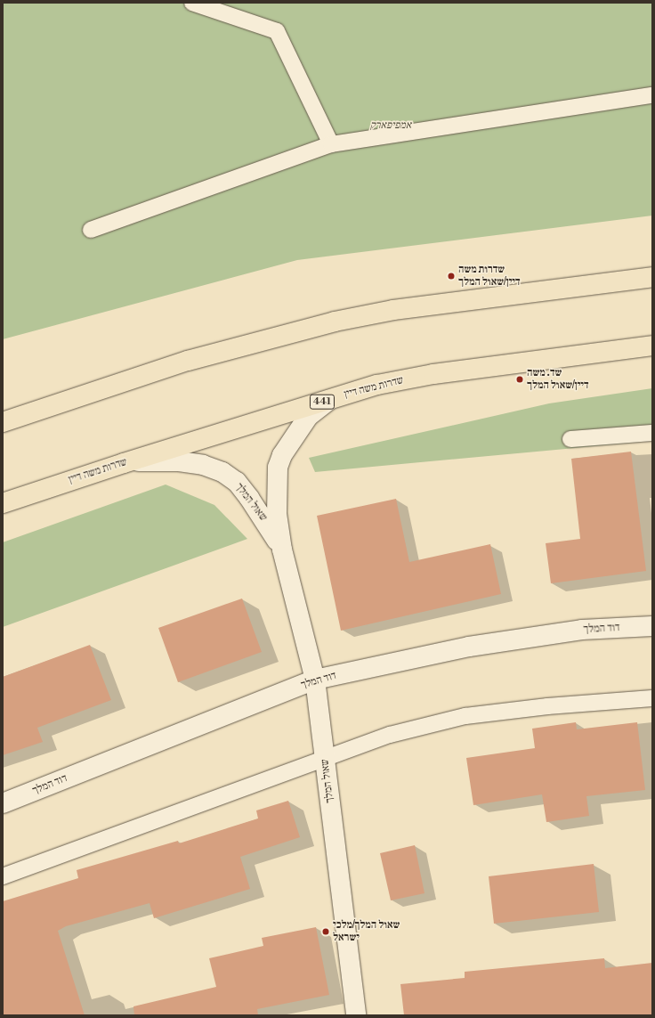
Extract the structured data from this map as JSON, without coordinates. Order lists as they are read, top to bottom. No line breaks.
{"streets":{"main road":["שדרות משה דיין","441"],"street":["שאול המלך","דוד המלך"]},"crossings":[["שדרות משה דיין","שאול המלך"],["שאול המלך","דוד המלך"]],"parks":["אמפיפארק"],"places":["שדרות משה דיין/שאול המלך","שד. משה דיין/שאול המלך","שאול המלך/מלכי ישראל"]}
